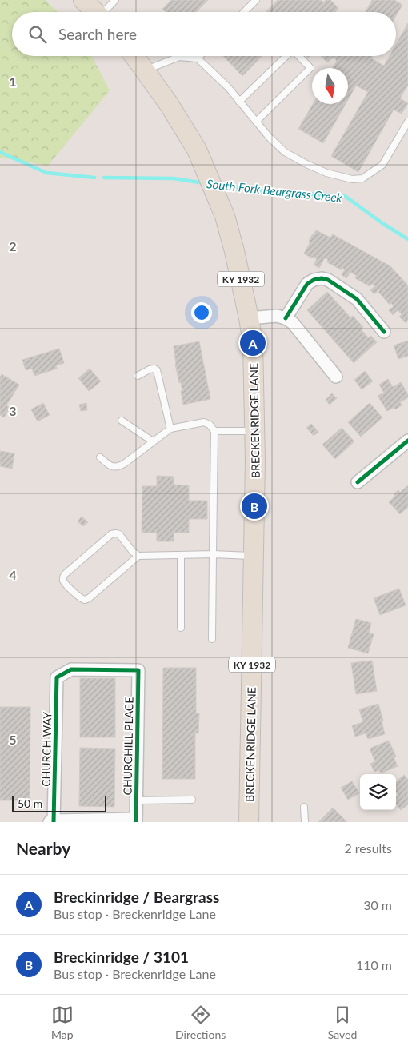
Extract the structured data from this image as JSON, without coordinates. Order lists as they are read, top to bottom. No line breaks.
{"streets":{"main road":["KY 1932","BRECKENRIDGE LANE"],"street":["CHURCHILL PLACE","CHURCH WAY"]},"crossings":[["CHURCHILL PLACE","CHURCH WAY"]],"water":["South Fork Beargrass Creek"],"scale_bar":"50 m","north":"bottom","page":{"search":"Search here","pins":["A","B"],"scale":"50 m","heading":["Nearby","2 results"],"list":[{"mark":"A","name":"Breckinridge / Beargrass","note":"Bus stop · Breckenridge Lane","value":"30 m"},{"mark":"B","name":"Breckinridge / 3101","note":"Bus stop · Breckenridge Lane","value":"110 m"}],"nav":["Map","Directions","Saved"]},"grid":{"rows":["1","2","3","4","5"]}}
